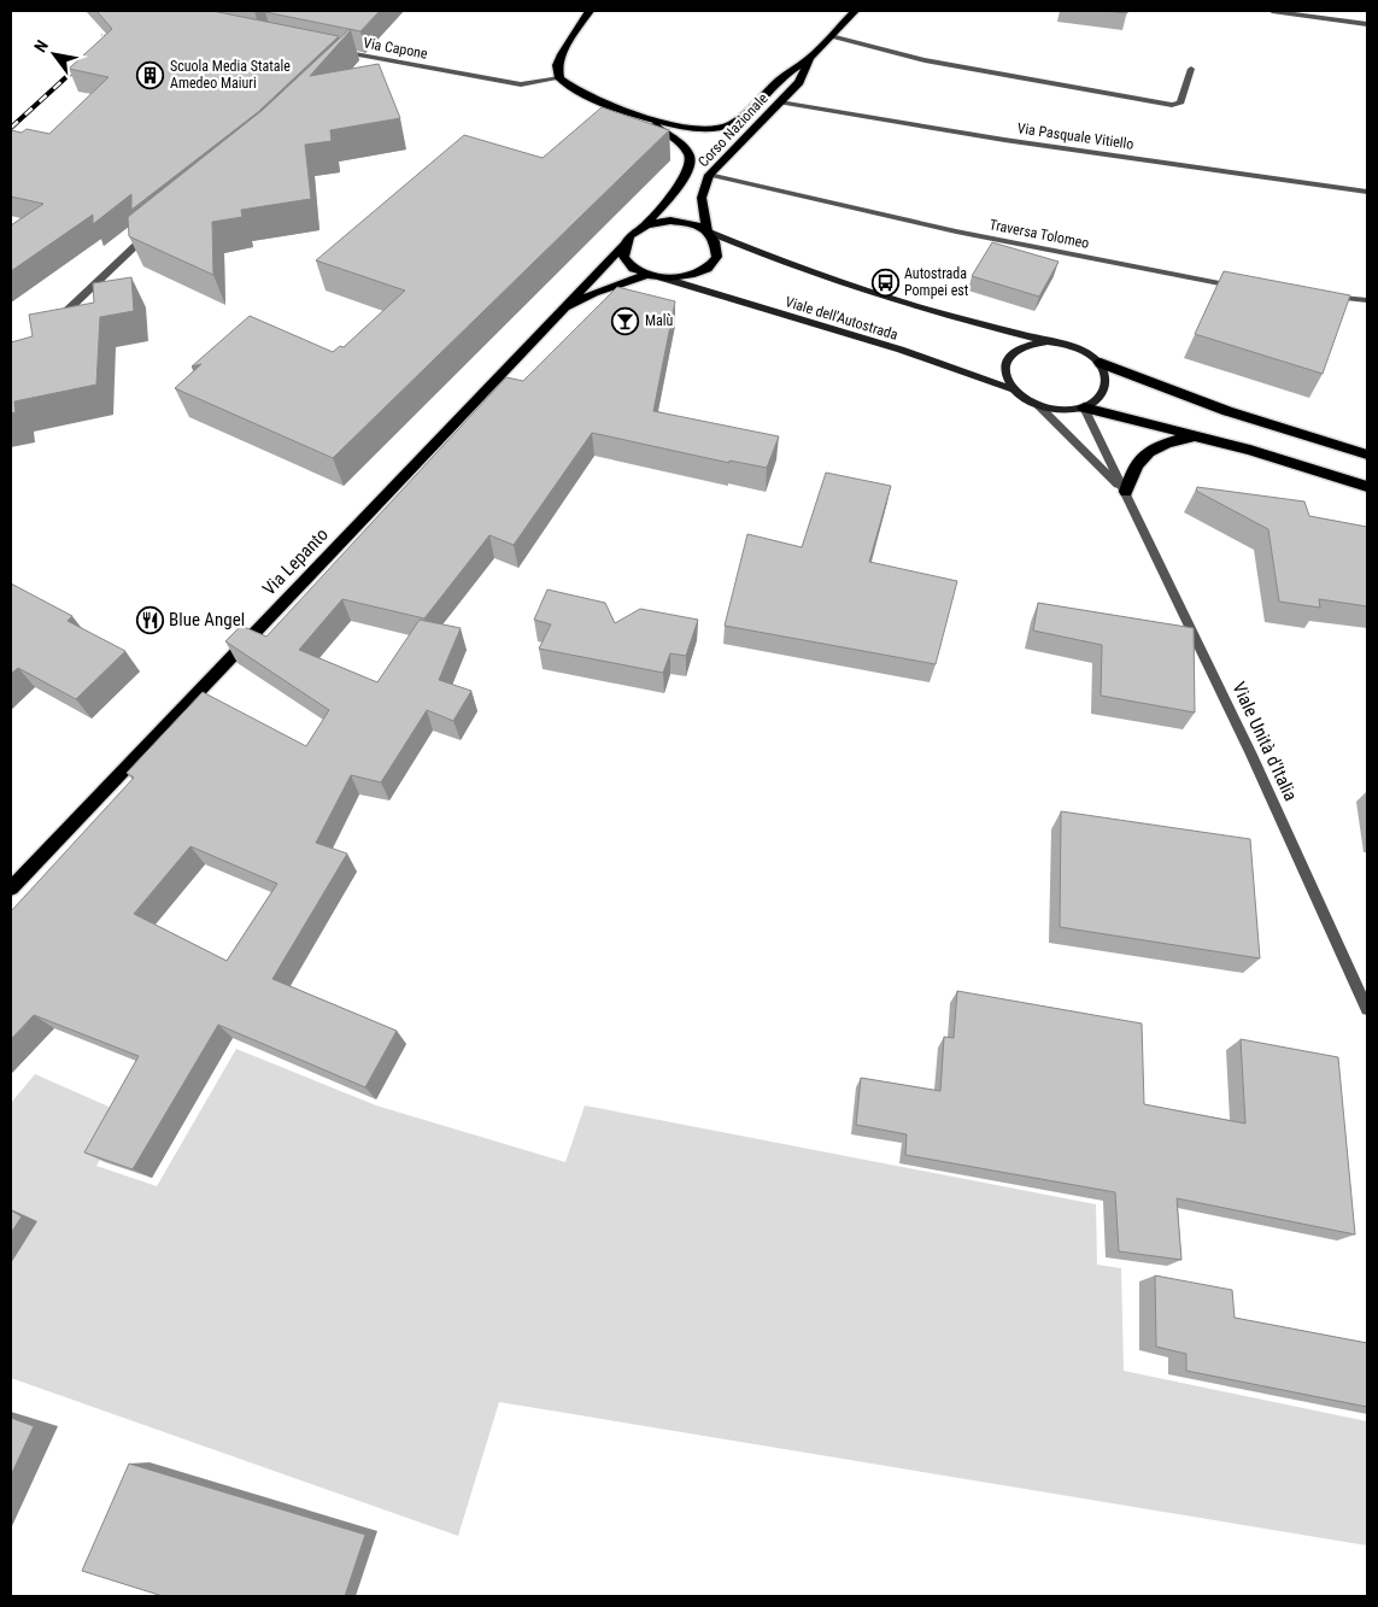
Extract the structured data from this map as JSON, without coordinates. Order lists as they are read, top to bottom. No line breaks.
{"streets":{"main road":["Corso Nazionale","Viale dell'Autostrada","Via Lepanto"],"street":["Via Capone","Via Pasquale Vitiello","Traversa Tolomeo","Viale Unità d'Italia"]},"crossings":[["Corso Nazionale","Via Pasquale Vitiello"],["Corso Nazionale","Traversa Tolomeo"],["Corso Nazionale","Viale dell'Autostrada"],["Corso Nazionale","Via Lepanto"],["Viale dell'Autostrada","Via Lepanto"],["Viale dell'Autostrada","Viale Unità d'Italia"]],"places":{"building":["Scuola Media Statale Amedeo Maiuri"],"bus stop":["Autostrada Pompei est"],"bar":["Malù"],"restaurant":["Blue Angel"]},"north":"top left"}
